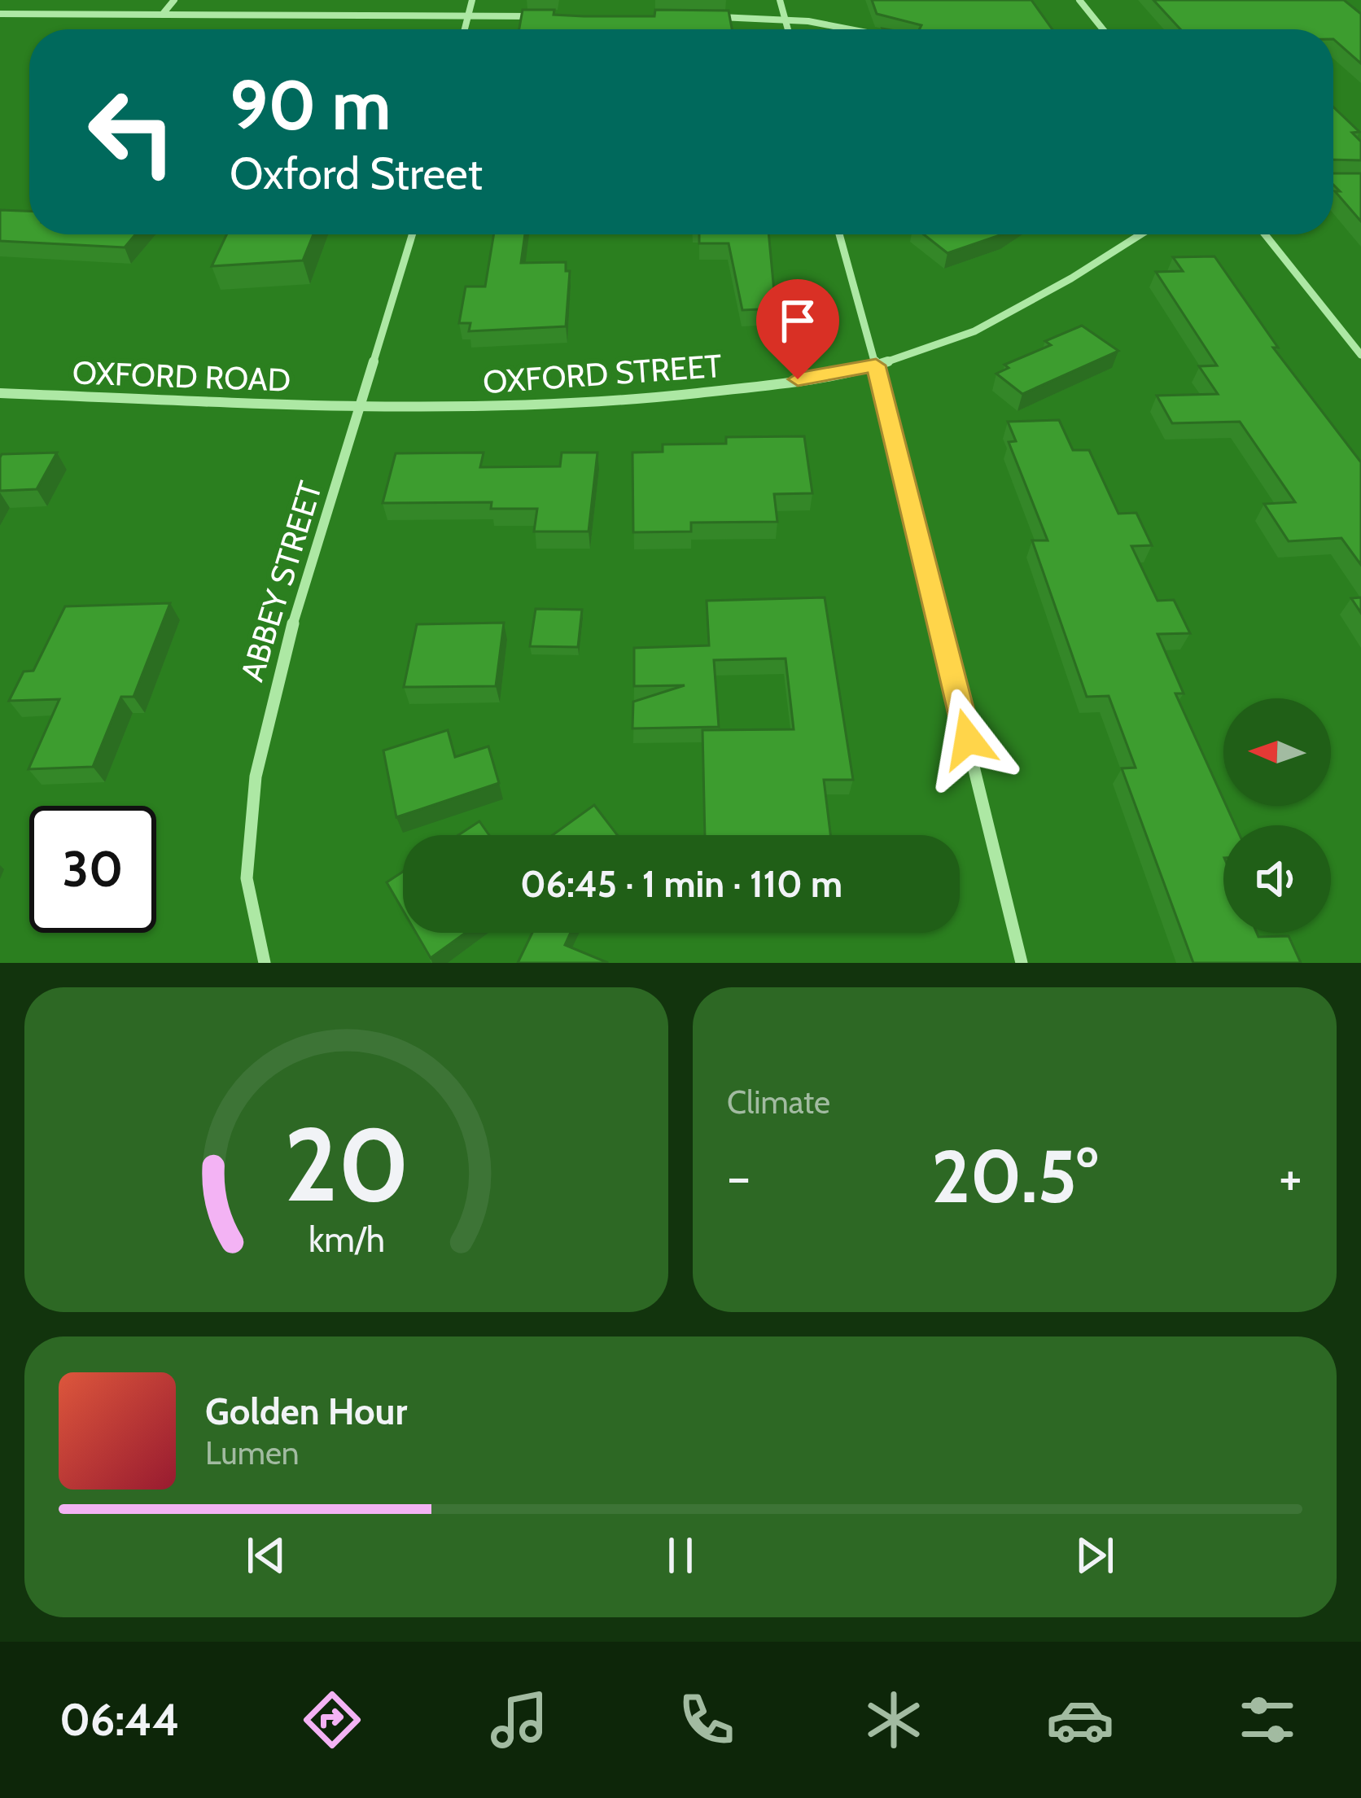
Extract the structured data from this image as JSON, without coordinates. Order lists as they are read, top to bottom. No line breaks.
{"streets":{"street":["OXFORD STREET","OXFORD ROAD","ABBEY STREET"]},"crossings":[["OXFORD STREET","OXFORD ROAD"],["OXFORD STREET","ABBEY STREET"],["OXFORD ROAD","ABBEY STREET"]],"north":"left","page":{"turn":["90 m","Oxford Street"],"limit":"30","trip":"06:45 · 1 min · 110 m","tile":"Climate","heat":["−","20.5°","+"],"song":["Golden Hour","Lumen"],"tabs":"06:44","gauge":["20","km/h"]}}
